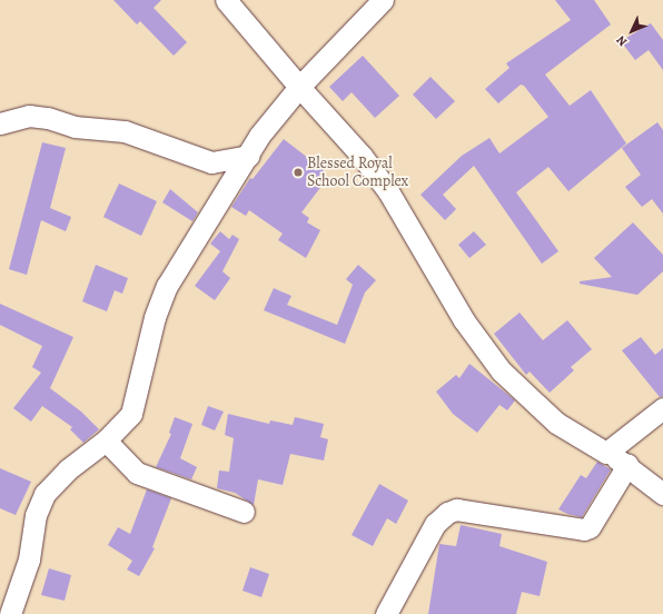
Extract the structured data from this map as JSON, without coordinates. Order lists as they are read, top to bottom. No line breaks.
{"places":["Blessed Royal School Complex"],"north":"bottom left"}
